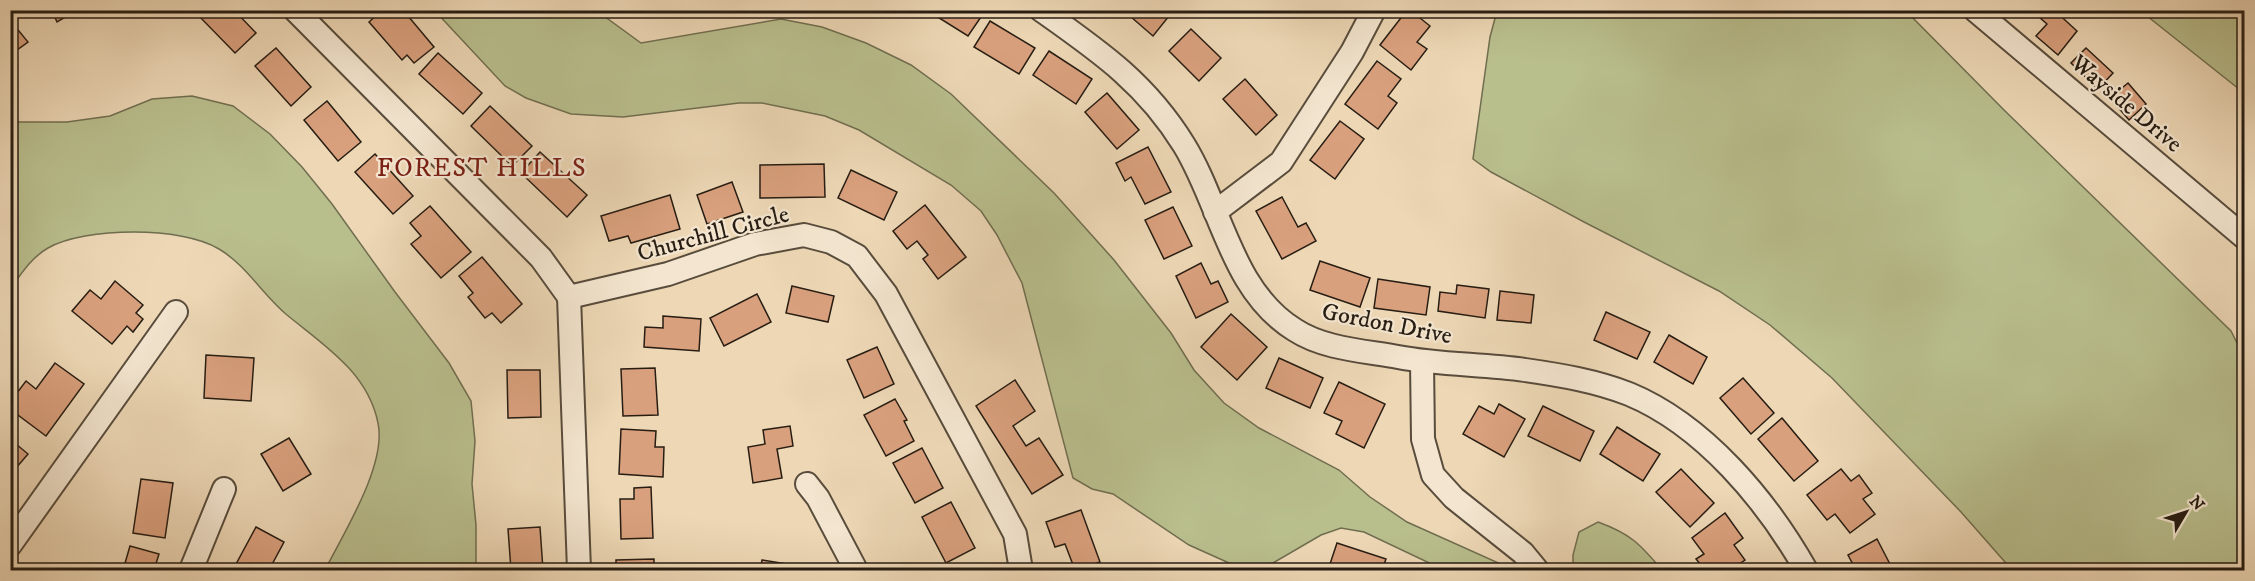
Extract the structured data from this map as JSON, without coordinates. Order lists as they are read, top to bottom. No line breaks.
{"streets":{"street":["Wayside Drive","Churchill Circle","Gordon Drive"]},"districts":["FOREST HILLS"],"north":"top right"}
